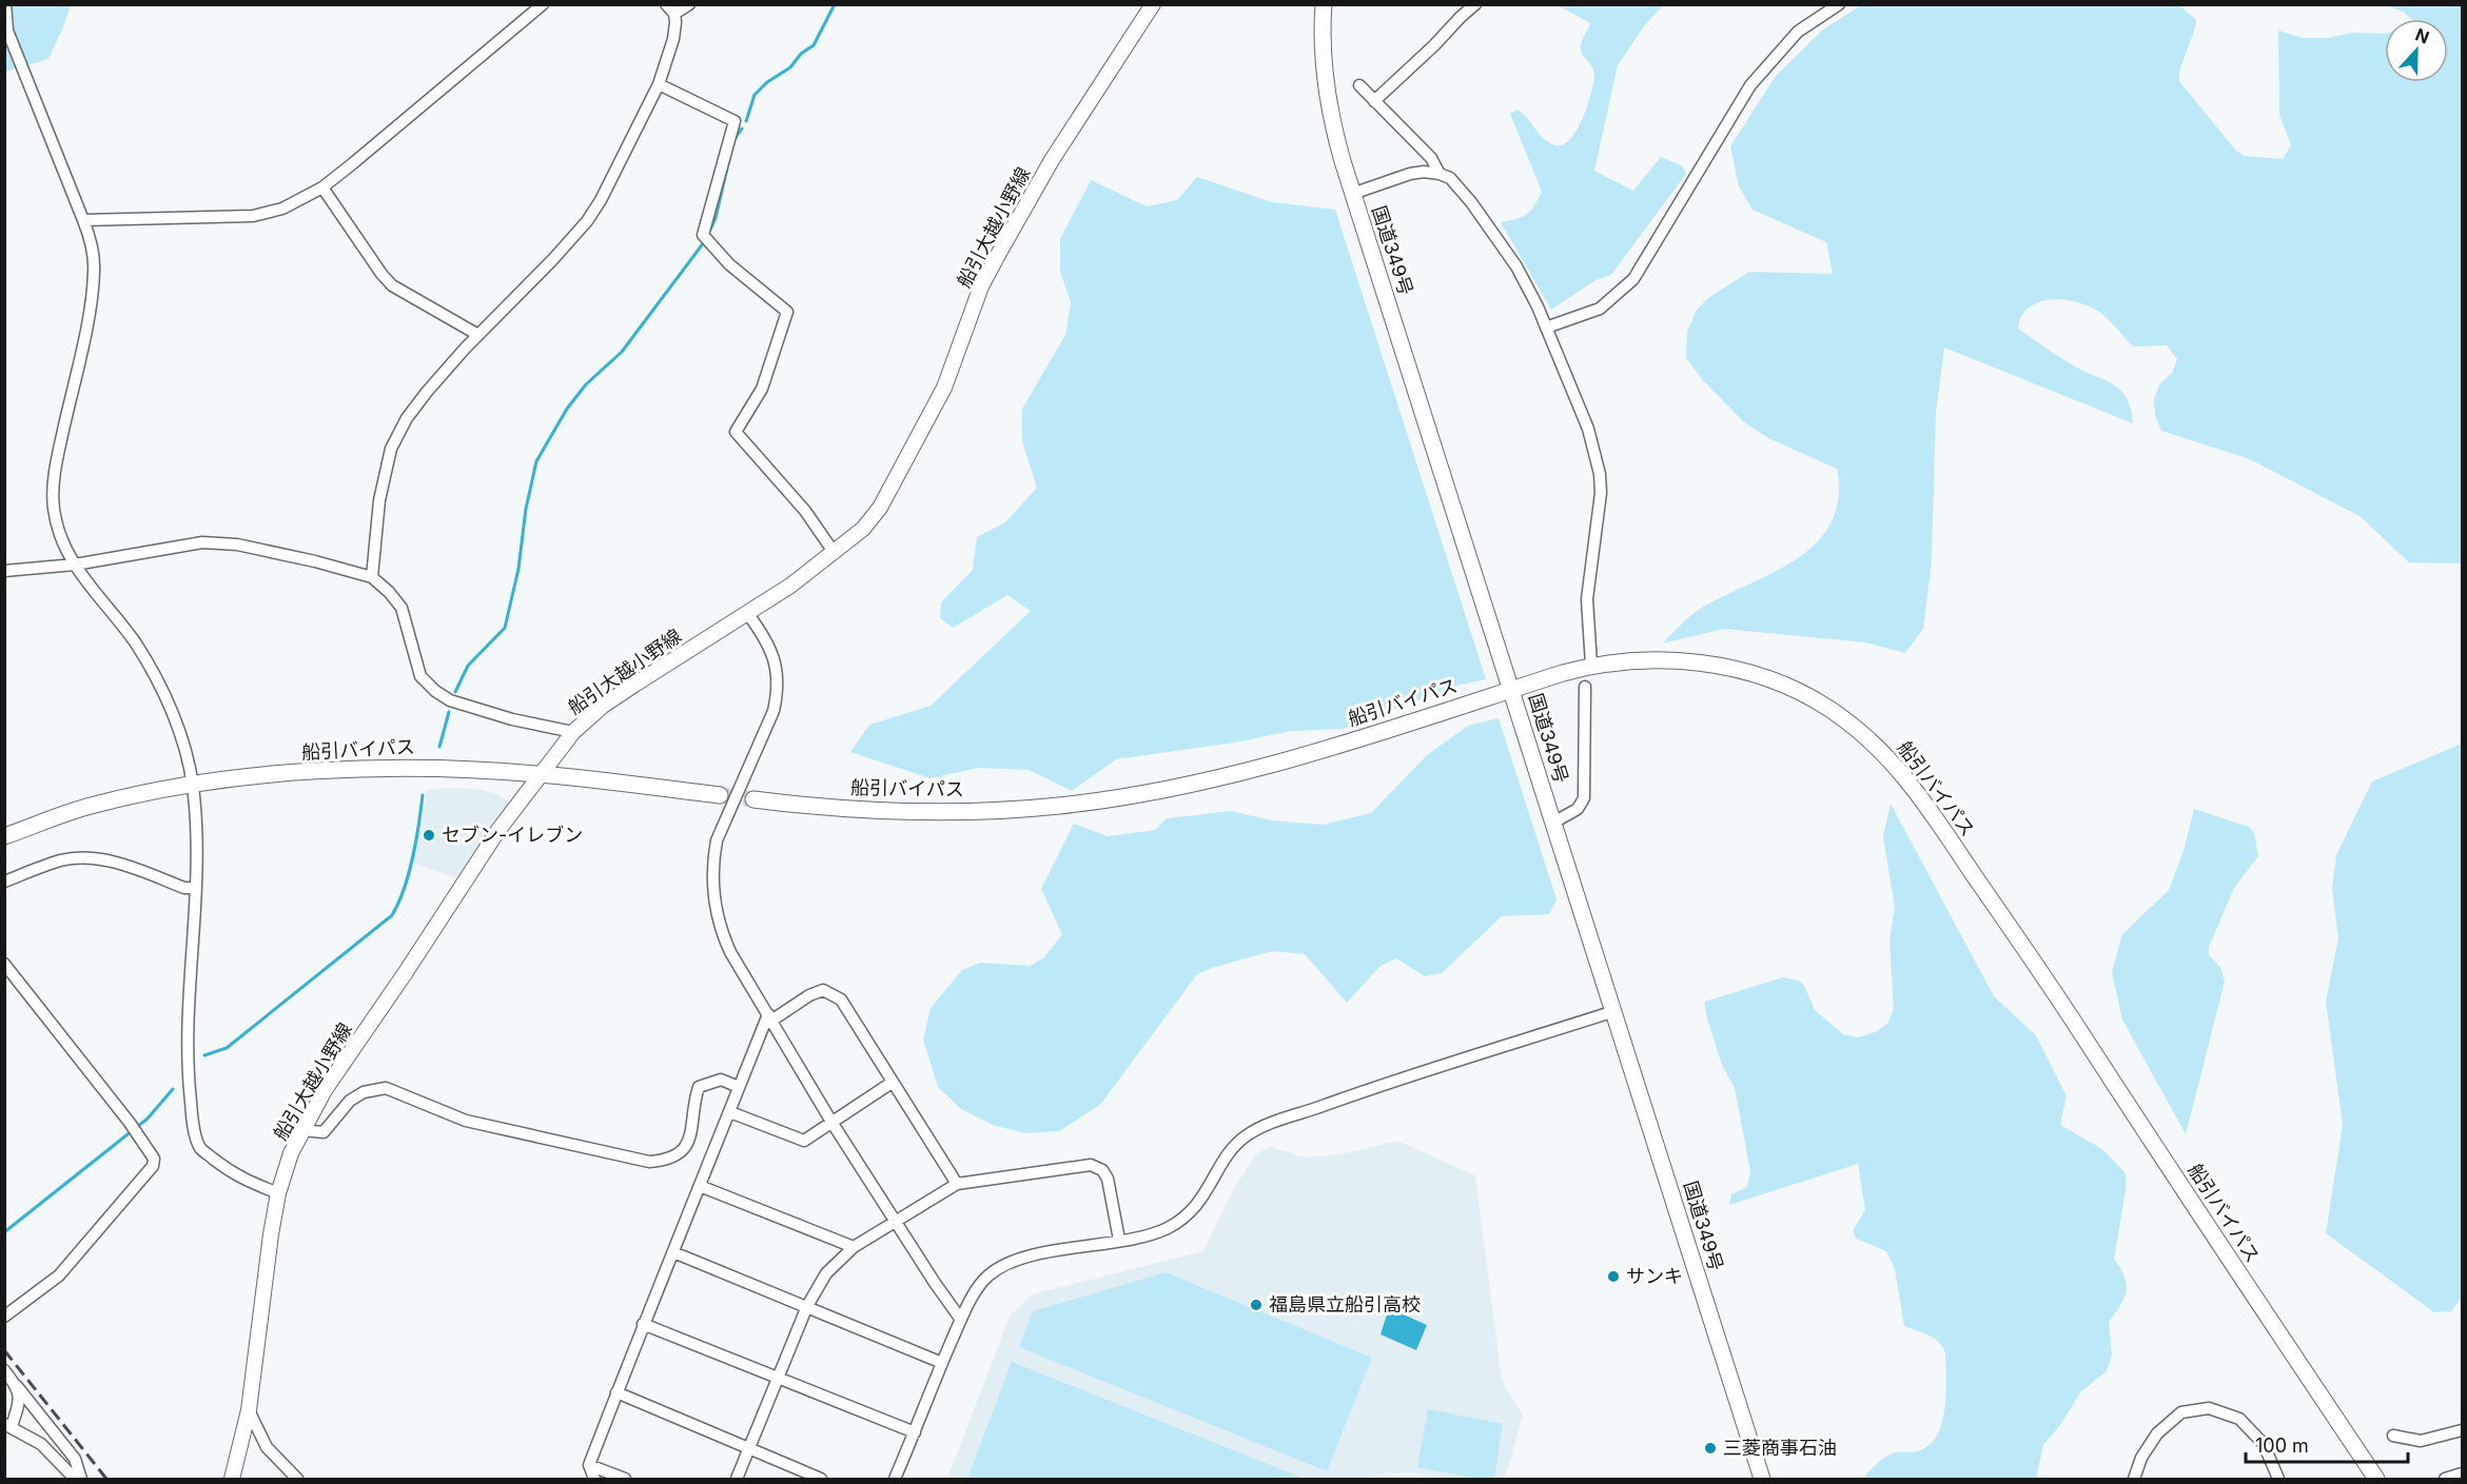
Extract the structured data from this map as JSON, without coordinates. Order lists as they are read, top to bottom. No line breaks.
{"streets":{"highway":["国道349号","船引バイパス"],"main road":["船引大越小野線"]},"crossings":[["船引大越小野線","船引バイパス"],["国道349号","船引バイパス"]],"places":["セブン-イレブン","サンキ","福島県立船引高校","三菱商事石油"],"scale_bar":"100 m","north":"top"}
